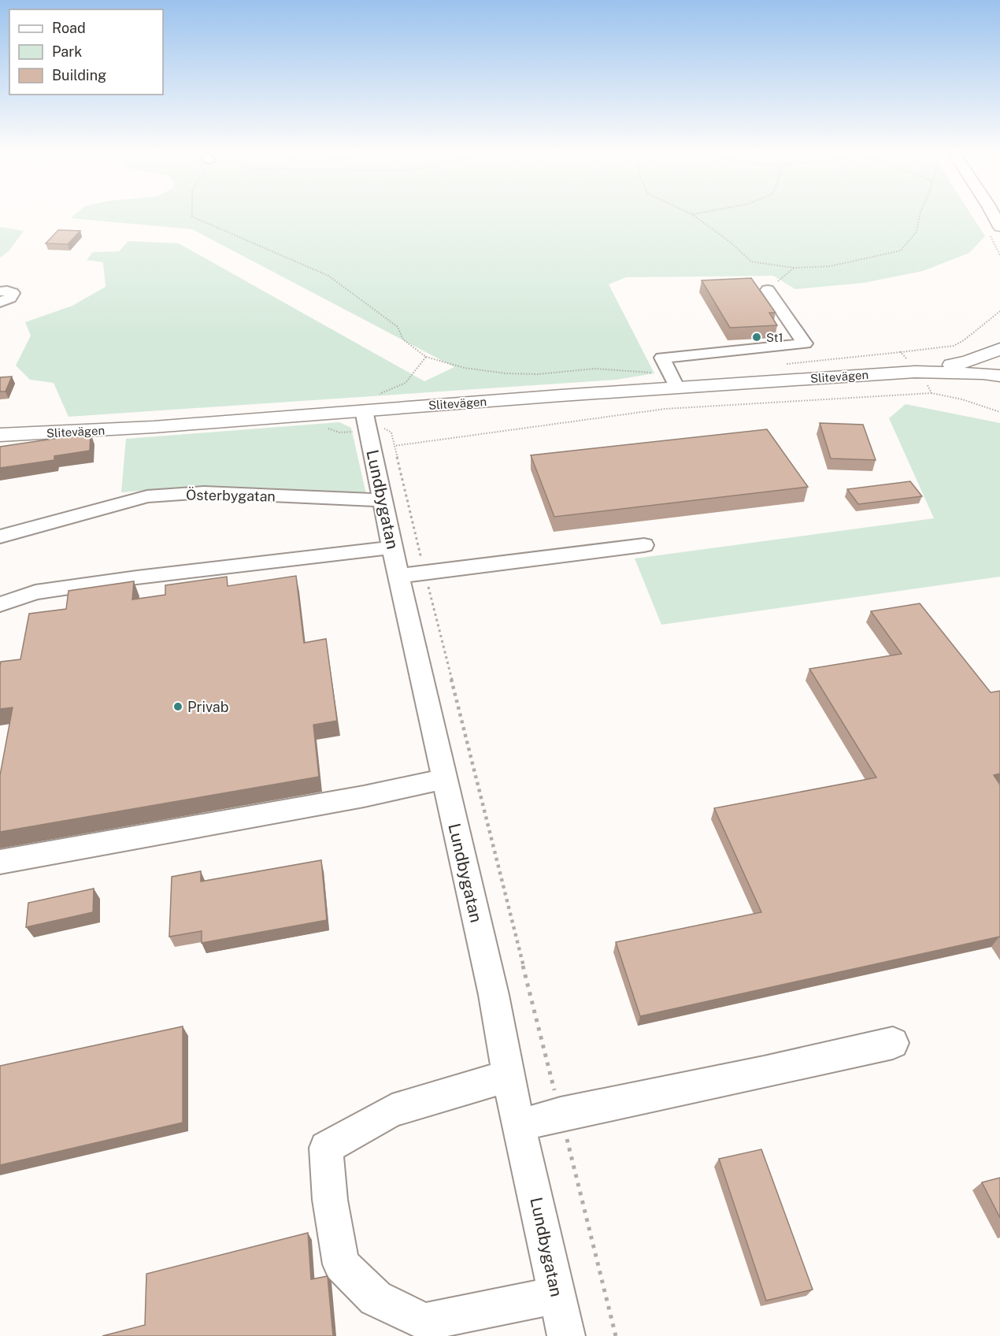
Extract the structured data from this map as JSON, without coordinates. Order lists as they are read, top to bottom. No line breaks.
{"streets":{"main road":["Slitevägen"],"street":["Österbygatan","Lundbygatan"]},"crossings":[["Slitevägen","Lundbygatan"],["Österbygatan","Lundbygatan"]],"places":["St1","Privab"],"legend":["Road","Park","Building"]}
